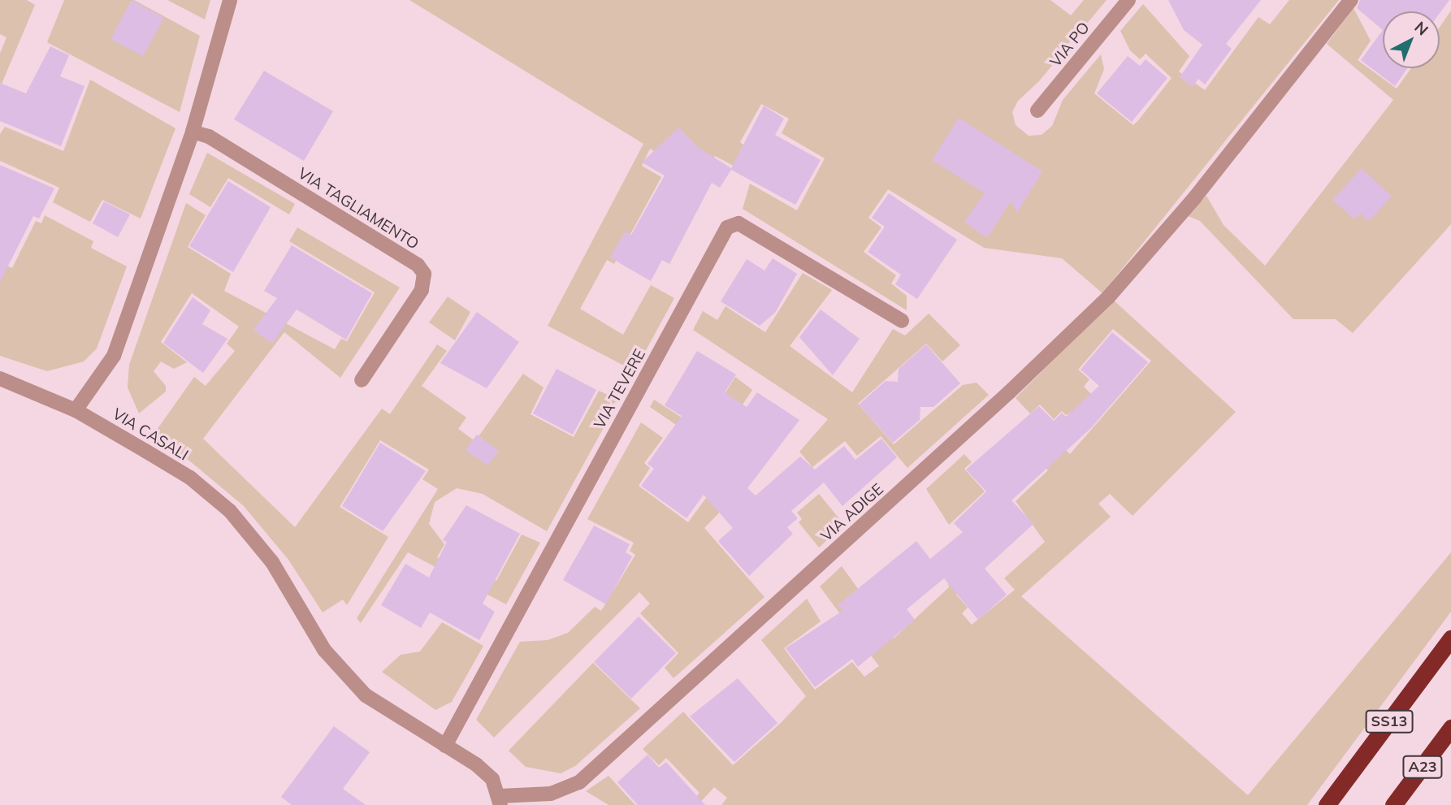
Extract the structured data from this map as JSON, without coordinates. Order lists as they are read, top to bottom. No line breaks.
{"streets":{"highway":["SS13","A23"],"street":["VIA PO","VIA TAGLIAMENTO","VIA TEVERE","VIA CASALI","VIA ADIGE"]},"crossings":[["VIA TEVERE","VIA CASALI"],["VIA CASALI","VIA ADIGE"]],"north":"top right"}
